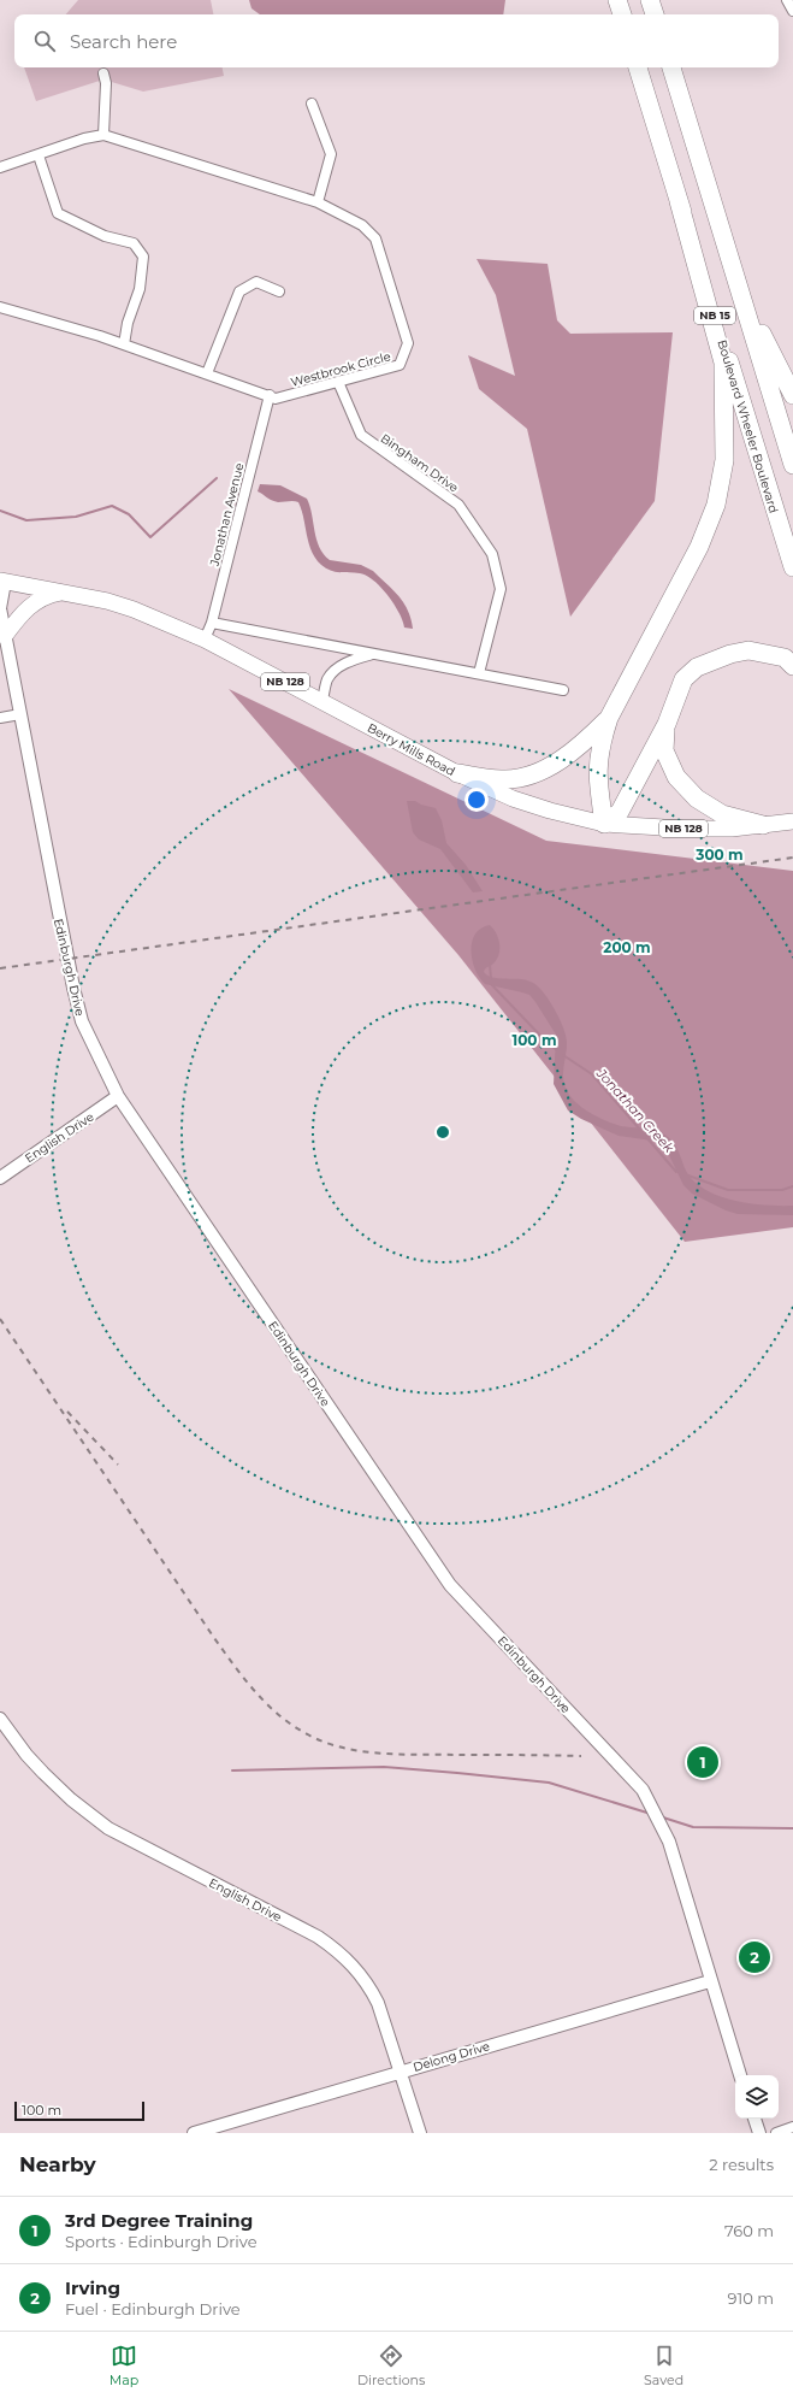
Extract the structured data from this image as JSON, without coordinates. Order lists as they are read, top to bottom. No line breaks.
{"streets":{"highway":["NB 15","Boulevard Wheeler Boulevard"],"main road":["NB 128","Berry Mills Road"],"street":["Westbrook Circle","Bingham Drive","Jonathan Avenue","Edinburgh Drive","English Drive","Delong Drive"]},"crossings":[["Westbrook Circle","Bingham Drive"],["Westbrook Circle","Jonathan Avenue"],["Jonathan Avenue","Berry Mills Road"],["NB 128","Berry Mills Road"],["NB 128","Edinburgh Drive"],["Edinburgh Drive","English Drive"],["Edinburgh Drive","Delong Drive"],["English Drive","Delong Drive"]],"water":["Jonathan Creek"],"scale_bar":"100 m","page":{"search":"Search here","pins":["1","2"],"scale":"100 m","heading":["Nearby","2 results"],"list":[{"mark":"1","name":"3rd Degree Training","note":"Sports · Edinburgh Drive","value":"760 m"},{"mark":"2","name":"Irving","note":"Fuel · Edinburgh Drive","value":"910 m"}],"nav":["Map","Directions","Saved"]},"rings":["300 m","200 m","100 m"]}
